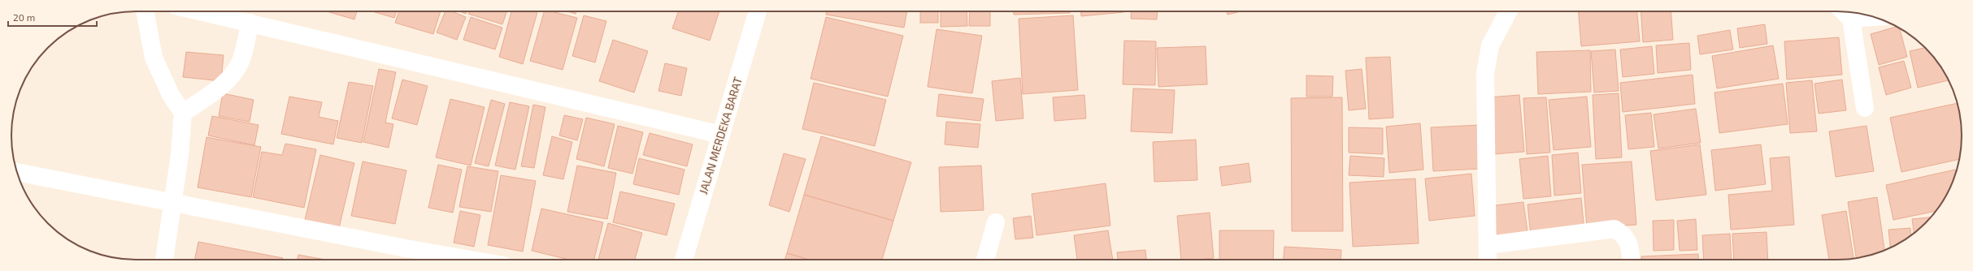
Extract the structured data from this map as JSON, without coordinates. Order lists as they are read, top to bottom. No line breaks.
{"streets":{"street":["JALAN MERDEKA BARAT"]},"scale_bar":"20 m"}
